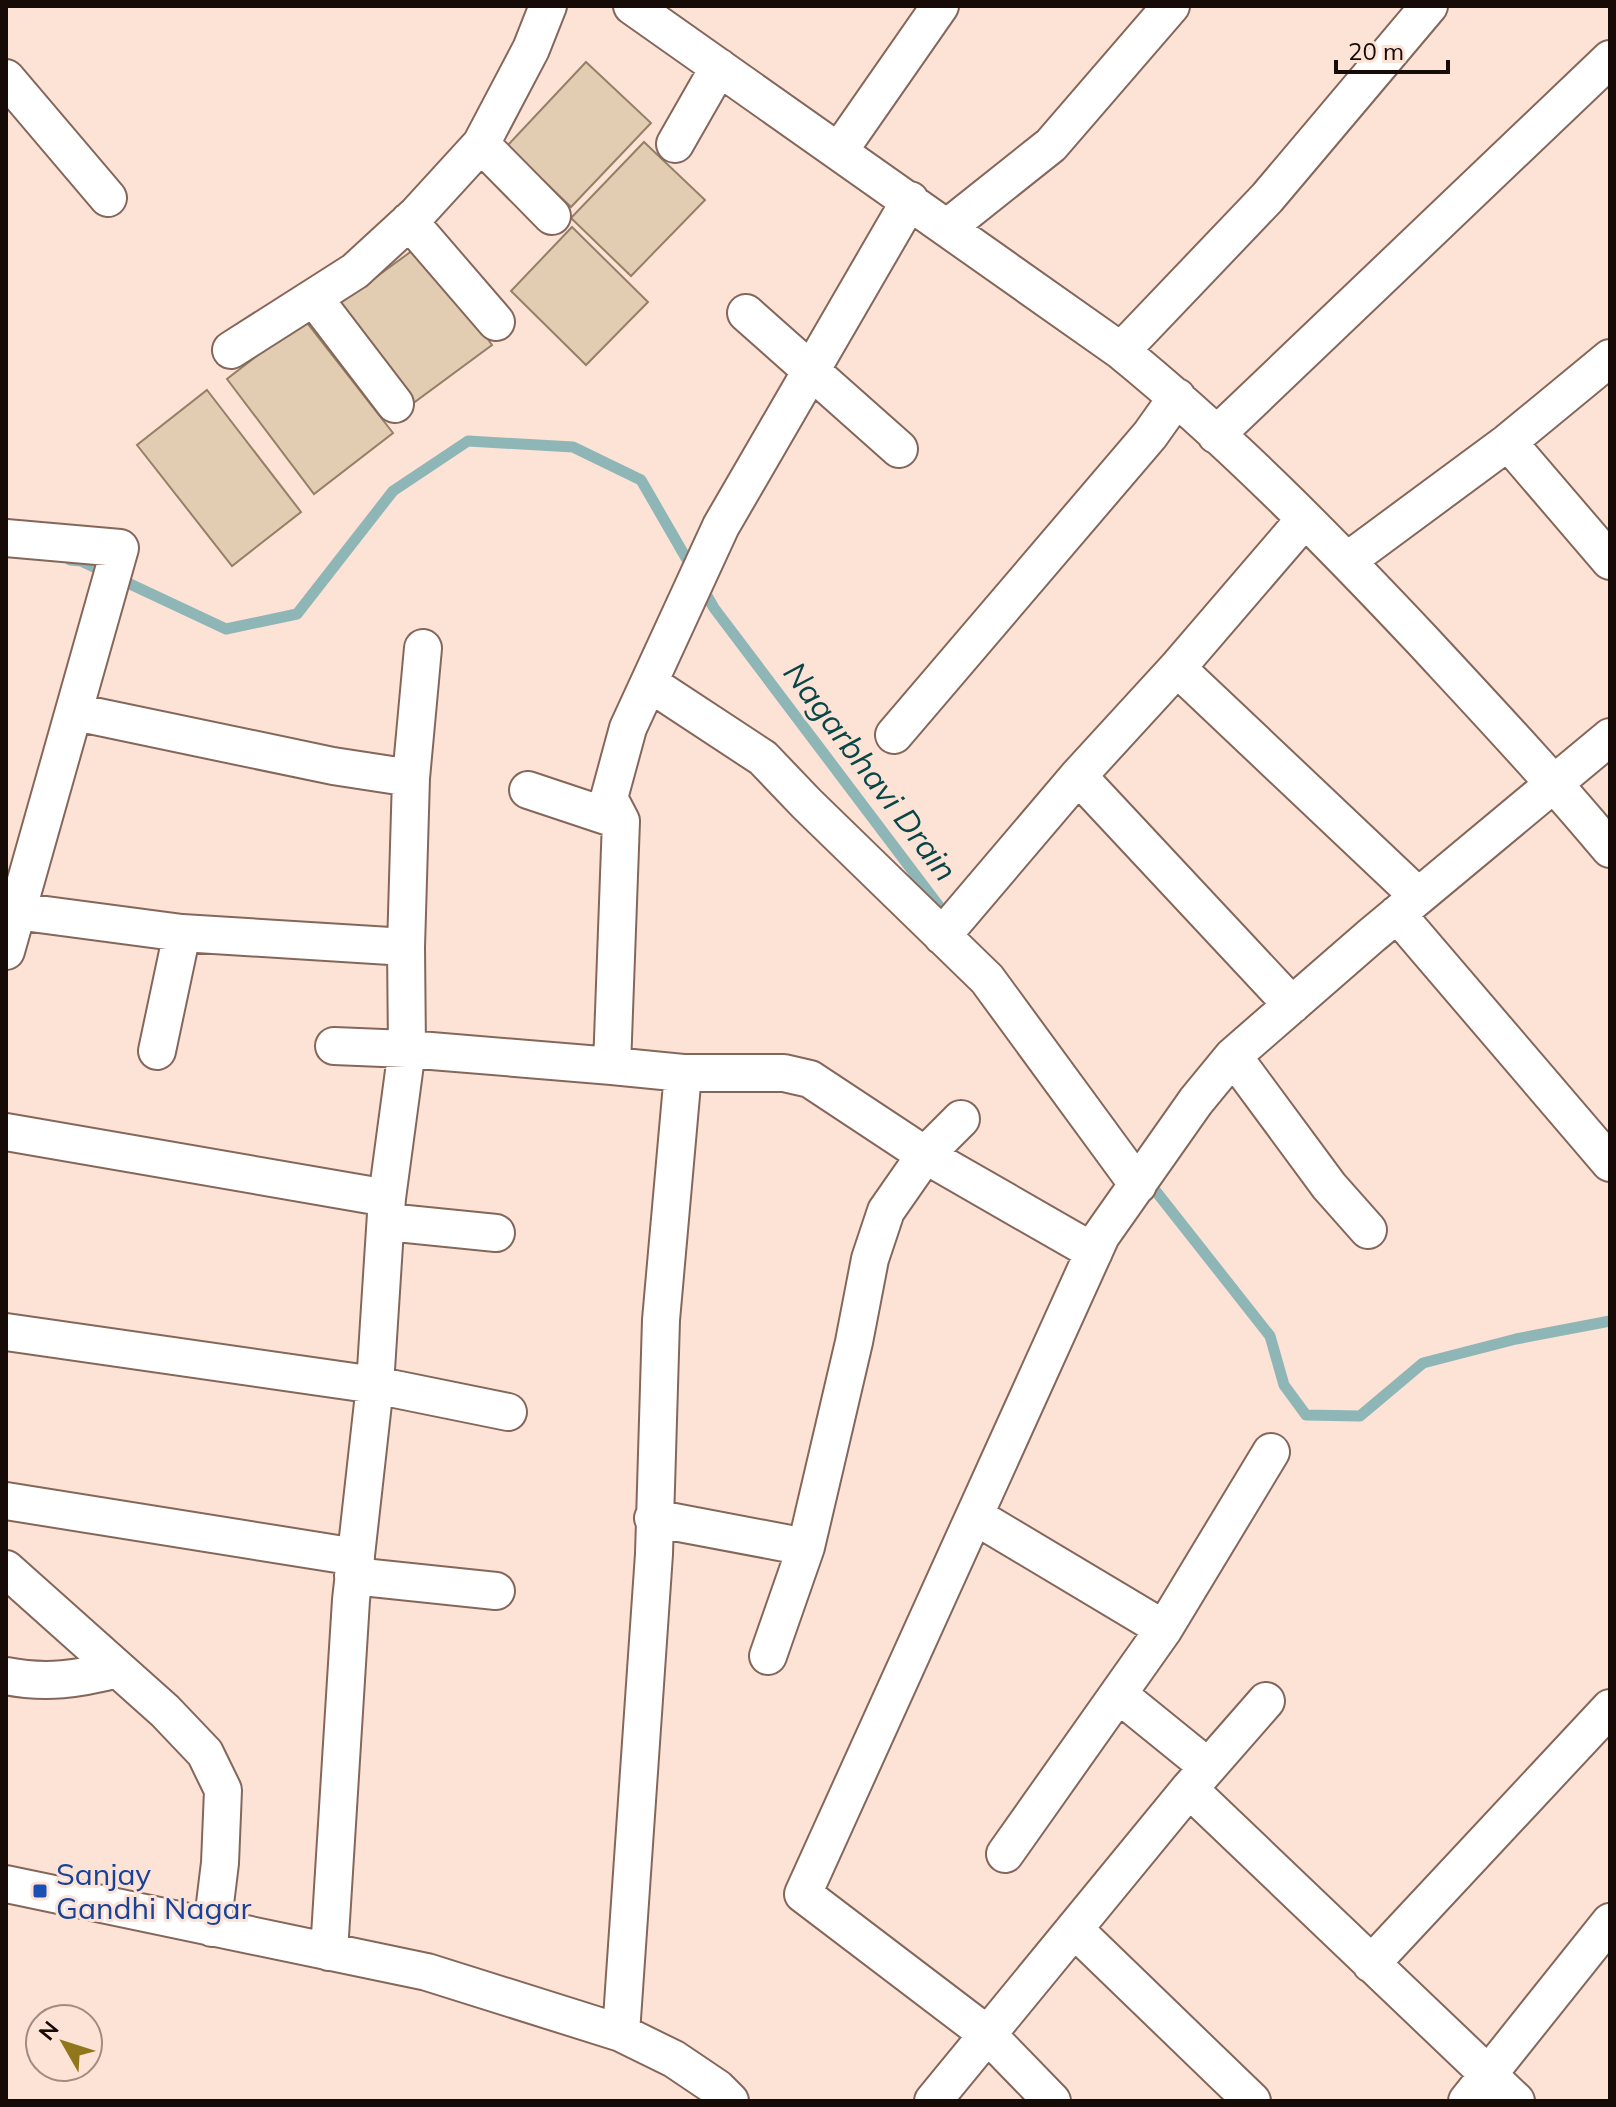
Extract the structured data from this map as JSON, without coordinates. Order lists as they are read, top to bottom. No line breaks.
{"water":["Nagarbhavi Drain"],"places":{"transit":["Sanjay Gandhi Nagar"]},"scale_bar":"20 m","north":"top left"}
